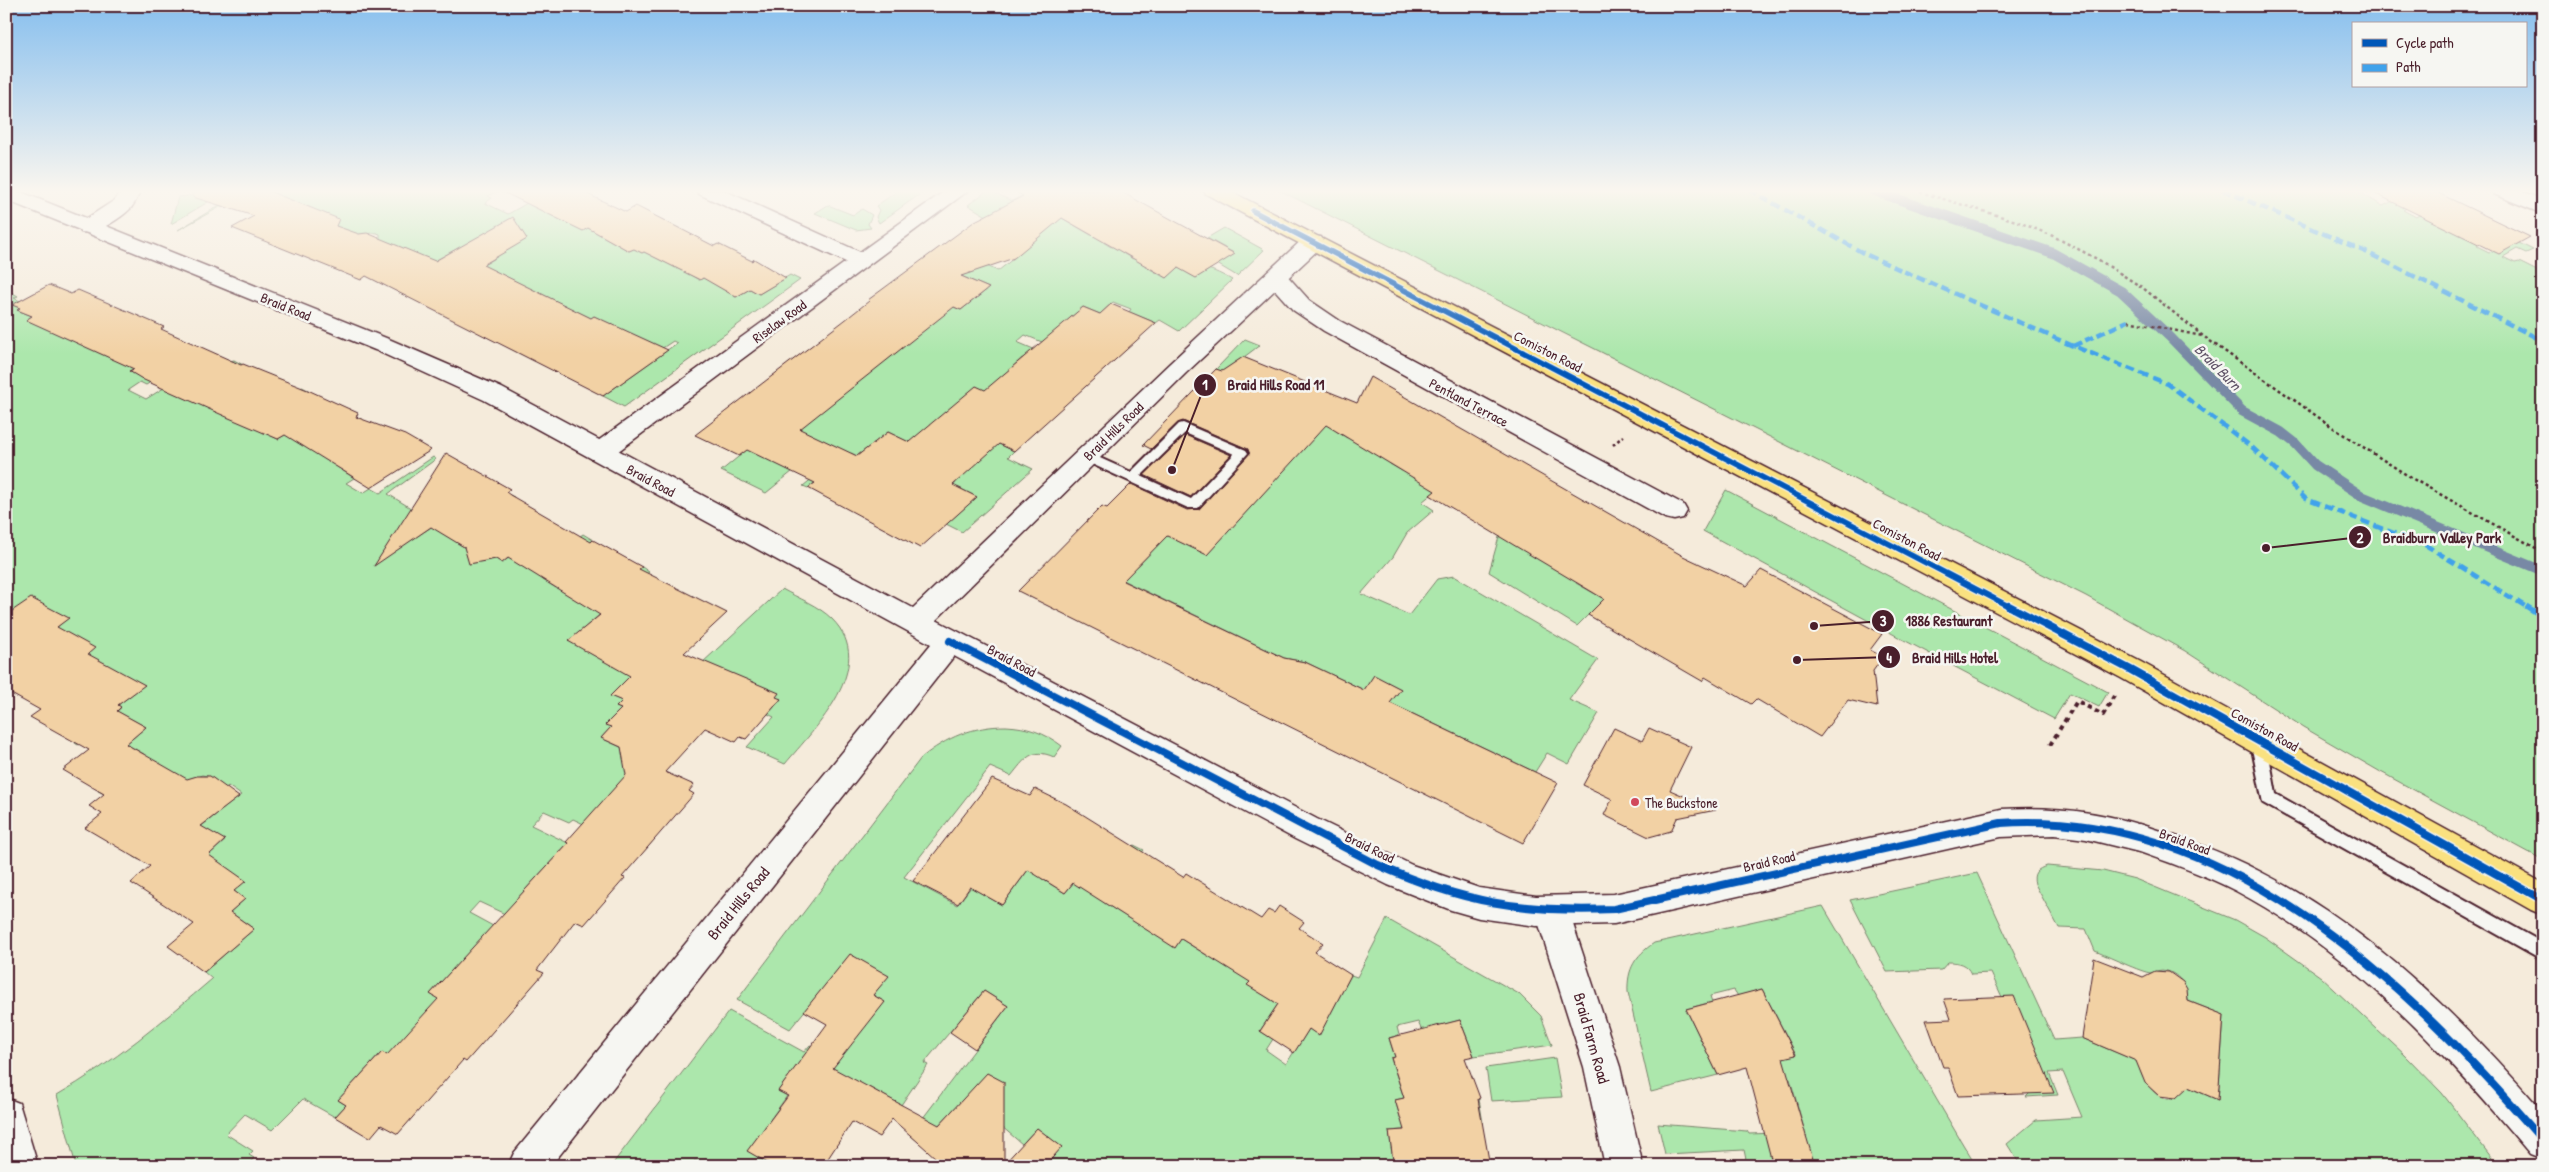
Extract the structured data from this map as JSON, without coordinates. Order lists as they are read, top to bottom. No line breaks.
{"streets":{"main road":["Comiston Road"],"street":["Braid Road","Riselaw Road","Pentland Terrace","Braid Hills Road","Braid Farm Road"]},"crossings":[["Braid Road","Riselaw Road"],["Braid Road","Braid Hills Road"],["Braid Road","Braid Farm Road"],["Pentland Terrace","Braid Hills Road"]],"water":["Braid Burn"],"places":["Braid Hills Road 11","Braidburn Valley Park","1886 Restaurant","Braid Hills Hotel","The Buckstone"],"legend":["Cycle path","Path"]}
